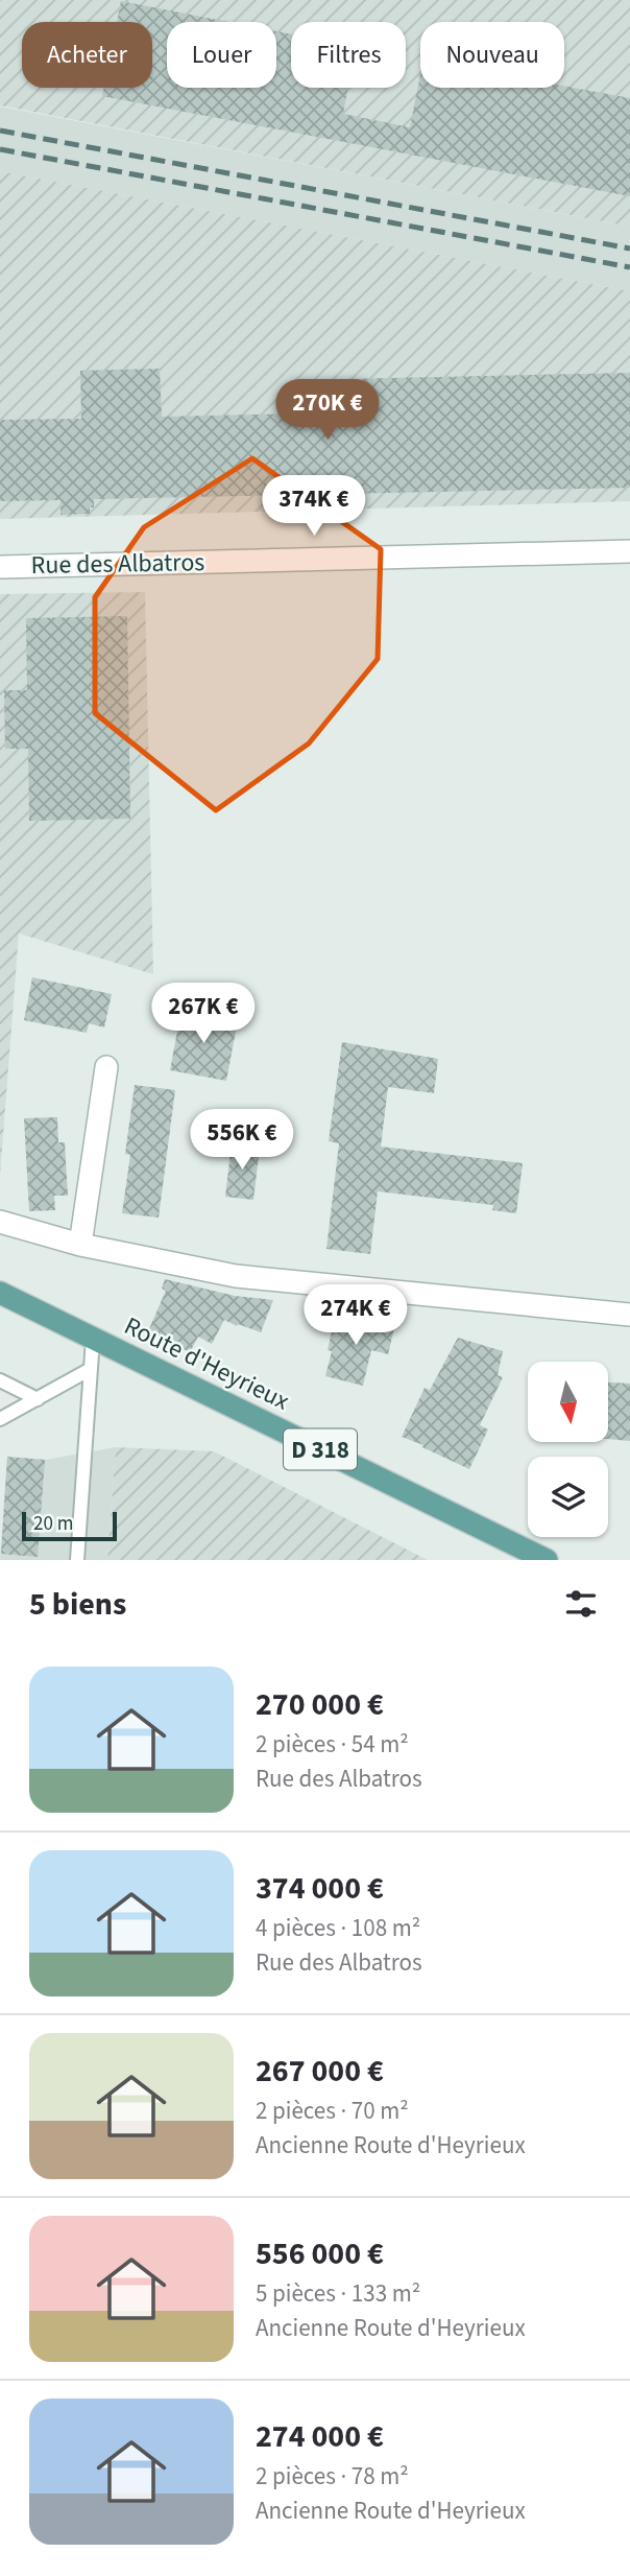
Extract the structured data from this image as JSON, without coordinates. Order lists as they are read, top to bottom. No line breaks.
{"streets":{"main road":["Route d'Heyrieux","D 318"],"street":["Rue des Albatros"]},"scale_bar":"20 m","north":"bottom","page":{"chip":["Acheter","Louer","Filtres","Nouveau"],"price":["270K €","374K €","267K €","556K €","274K €"],"scale":"20 m","heading":"5 biens","list":[{"name":"270 000 €","note":"2 pièces · 54 m² · Rue des Albatros"},{"name":"374 000 €","note":"4 pièces · 108 m² · Rue des Albatros"},{"name":"267 000 €","note":"2 pièces · 70 m² · Ancienne Route d'Heyrieux"},{"name":"556 000 €","note":"5 pièces · 133 m² · Ancienne Route d'Heyrieux"},{"name":"274 000 €","note":"2 pièces · 78 m² · Ancienne Route d'Heyrieux"}]}}
